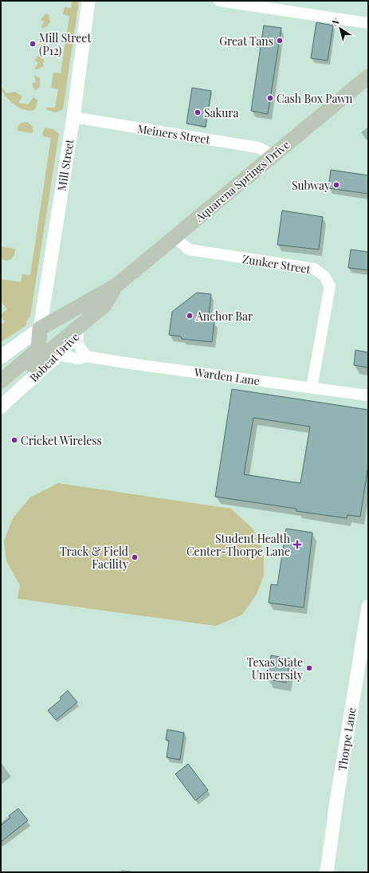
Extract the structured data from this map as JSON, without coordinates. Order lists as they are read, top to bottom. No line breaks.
{"streets":{"main road":["Aquarena Springs Drive"],"street":["Meiners Street","Mill Street","Zunker Street","Bobcat Drive","Warden Lane","Thorpe Lane"]},"crossings":[["Meiners Street","Mill Street"],["Meiners Street","Aquarena Springs Drive"],["Mill Street","Aquarena Springs Drive"],["Aquarena Springs Drive","Zunker Street"],["Aquarena Springs Drive","Bobcat Drive"],["Zunker Street","Warden Lane"],["Bobcat Drive","Warden Lane"]],"places":{"other":["Great Tans","Mill Street (P12)","Cash Box Pawn","Sakura","Subway","Anchor Bar","Cricket Wireless","Track & Field Facility","Texas State University"],"health":["Student Health Center-Thorpe Lane"]},"north":"top left"}
